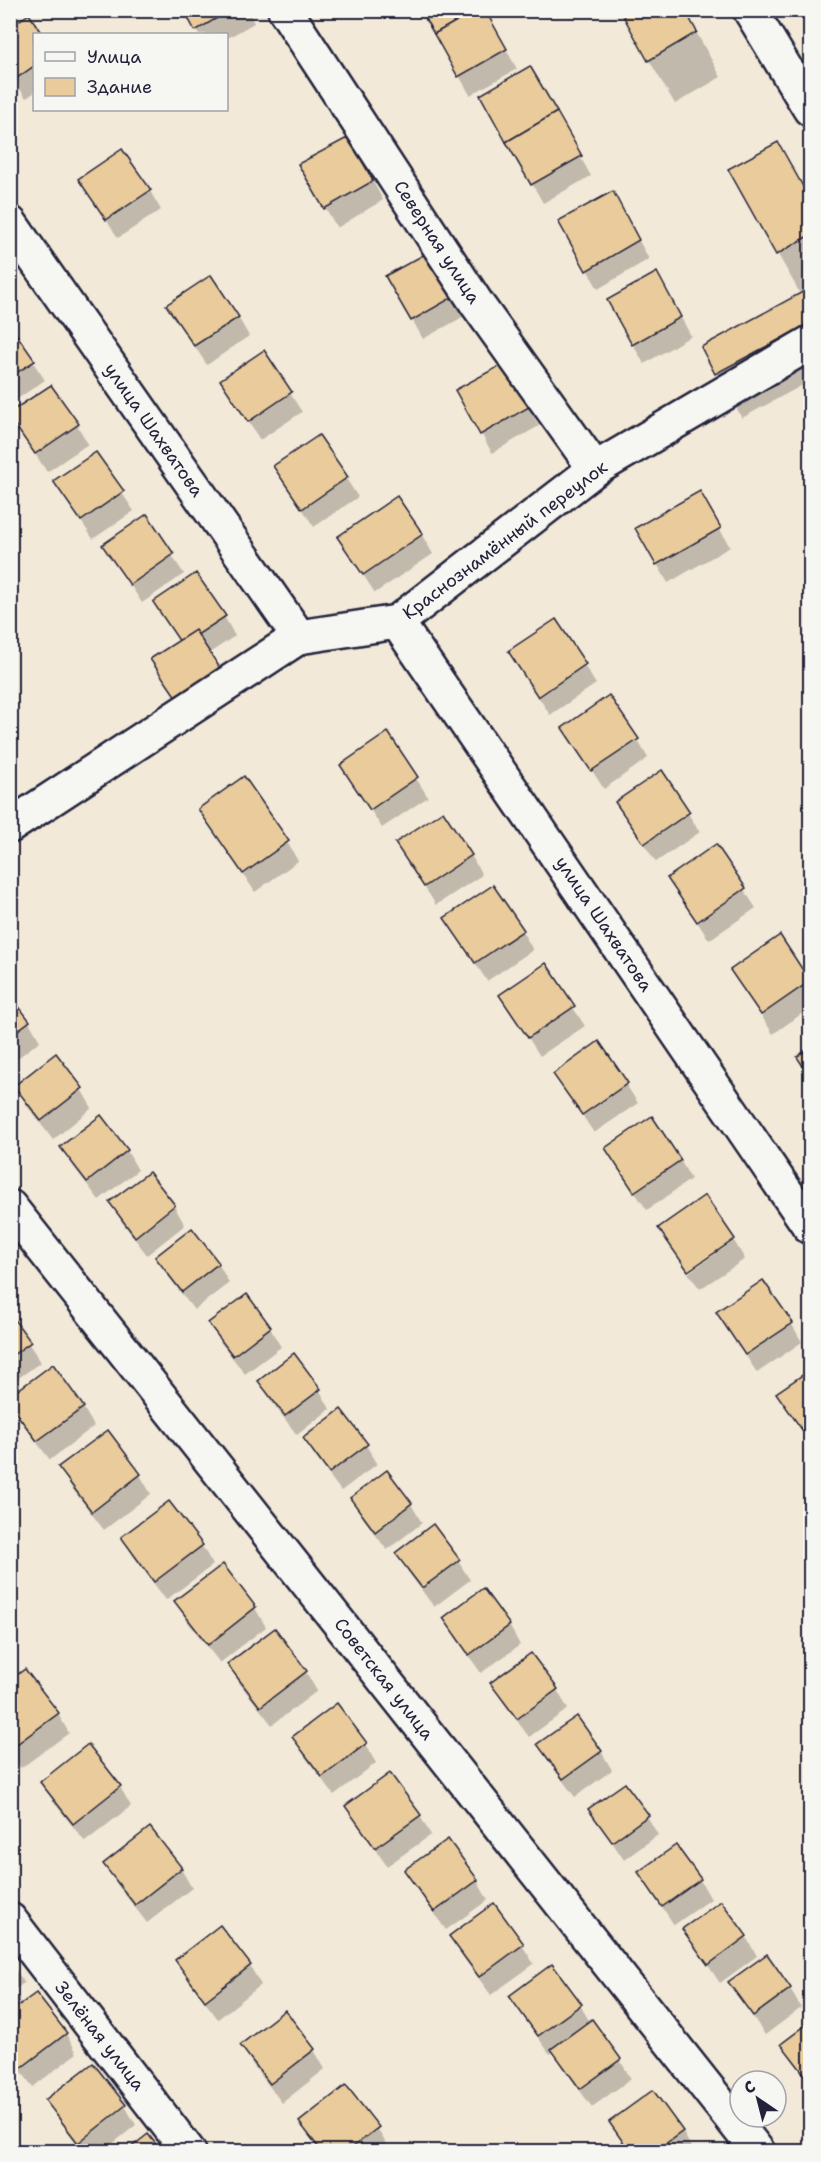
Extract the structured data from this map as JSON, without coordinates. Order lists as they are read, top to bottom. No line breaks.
{"streets":{"street":["Северная улица","улица Шахватова","Краснознамённый переулок","Советская улица","Зелёная улица"]},"crossings":[["Северная улица","Краснознамённый переулок"],["улица Шахватова","Краснознамённый переулок"]],"legend":["Улица","Здание"],"north":"top left"}
